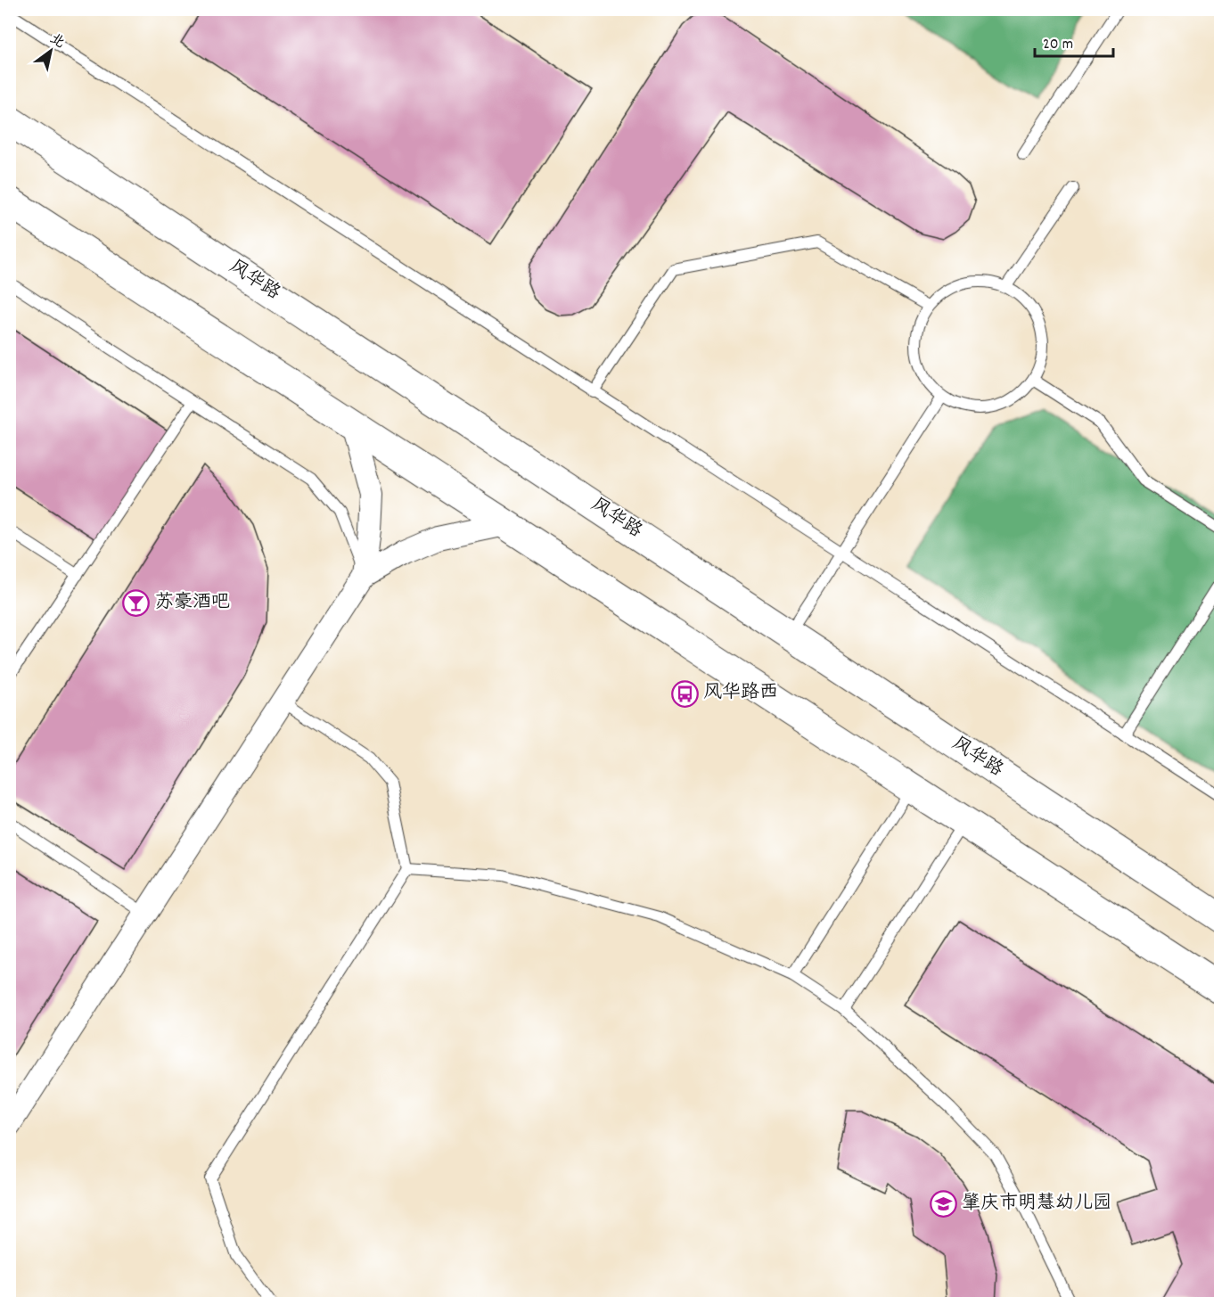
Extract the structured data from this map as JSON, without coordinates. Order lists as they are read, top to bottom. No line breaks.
{"streets":{"main road":["风华路"]},"places":{"bar":["苏豪酒吧"],"bus stop":["风华路西"],"school or university":["肇庆市明慧幼儿园"]},"scale_bar":"20 m","north":"top right"}
